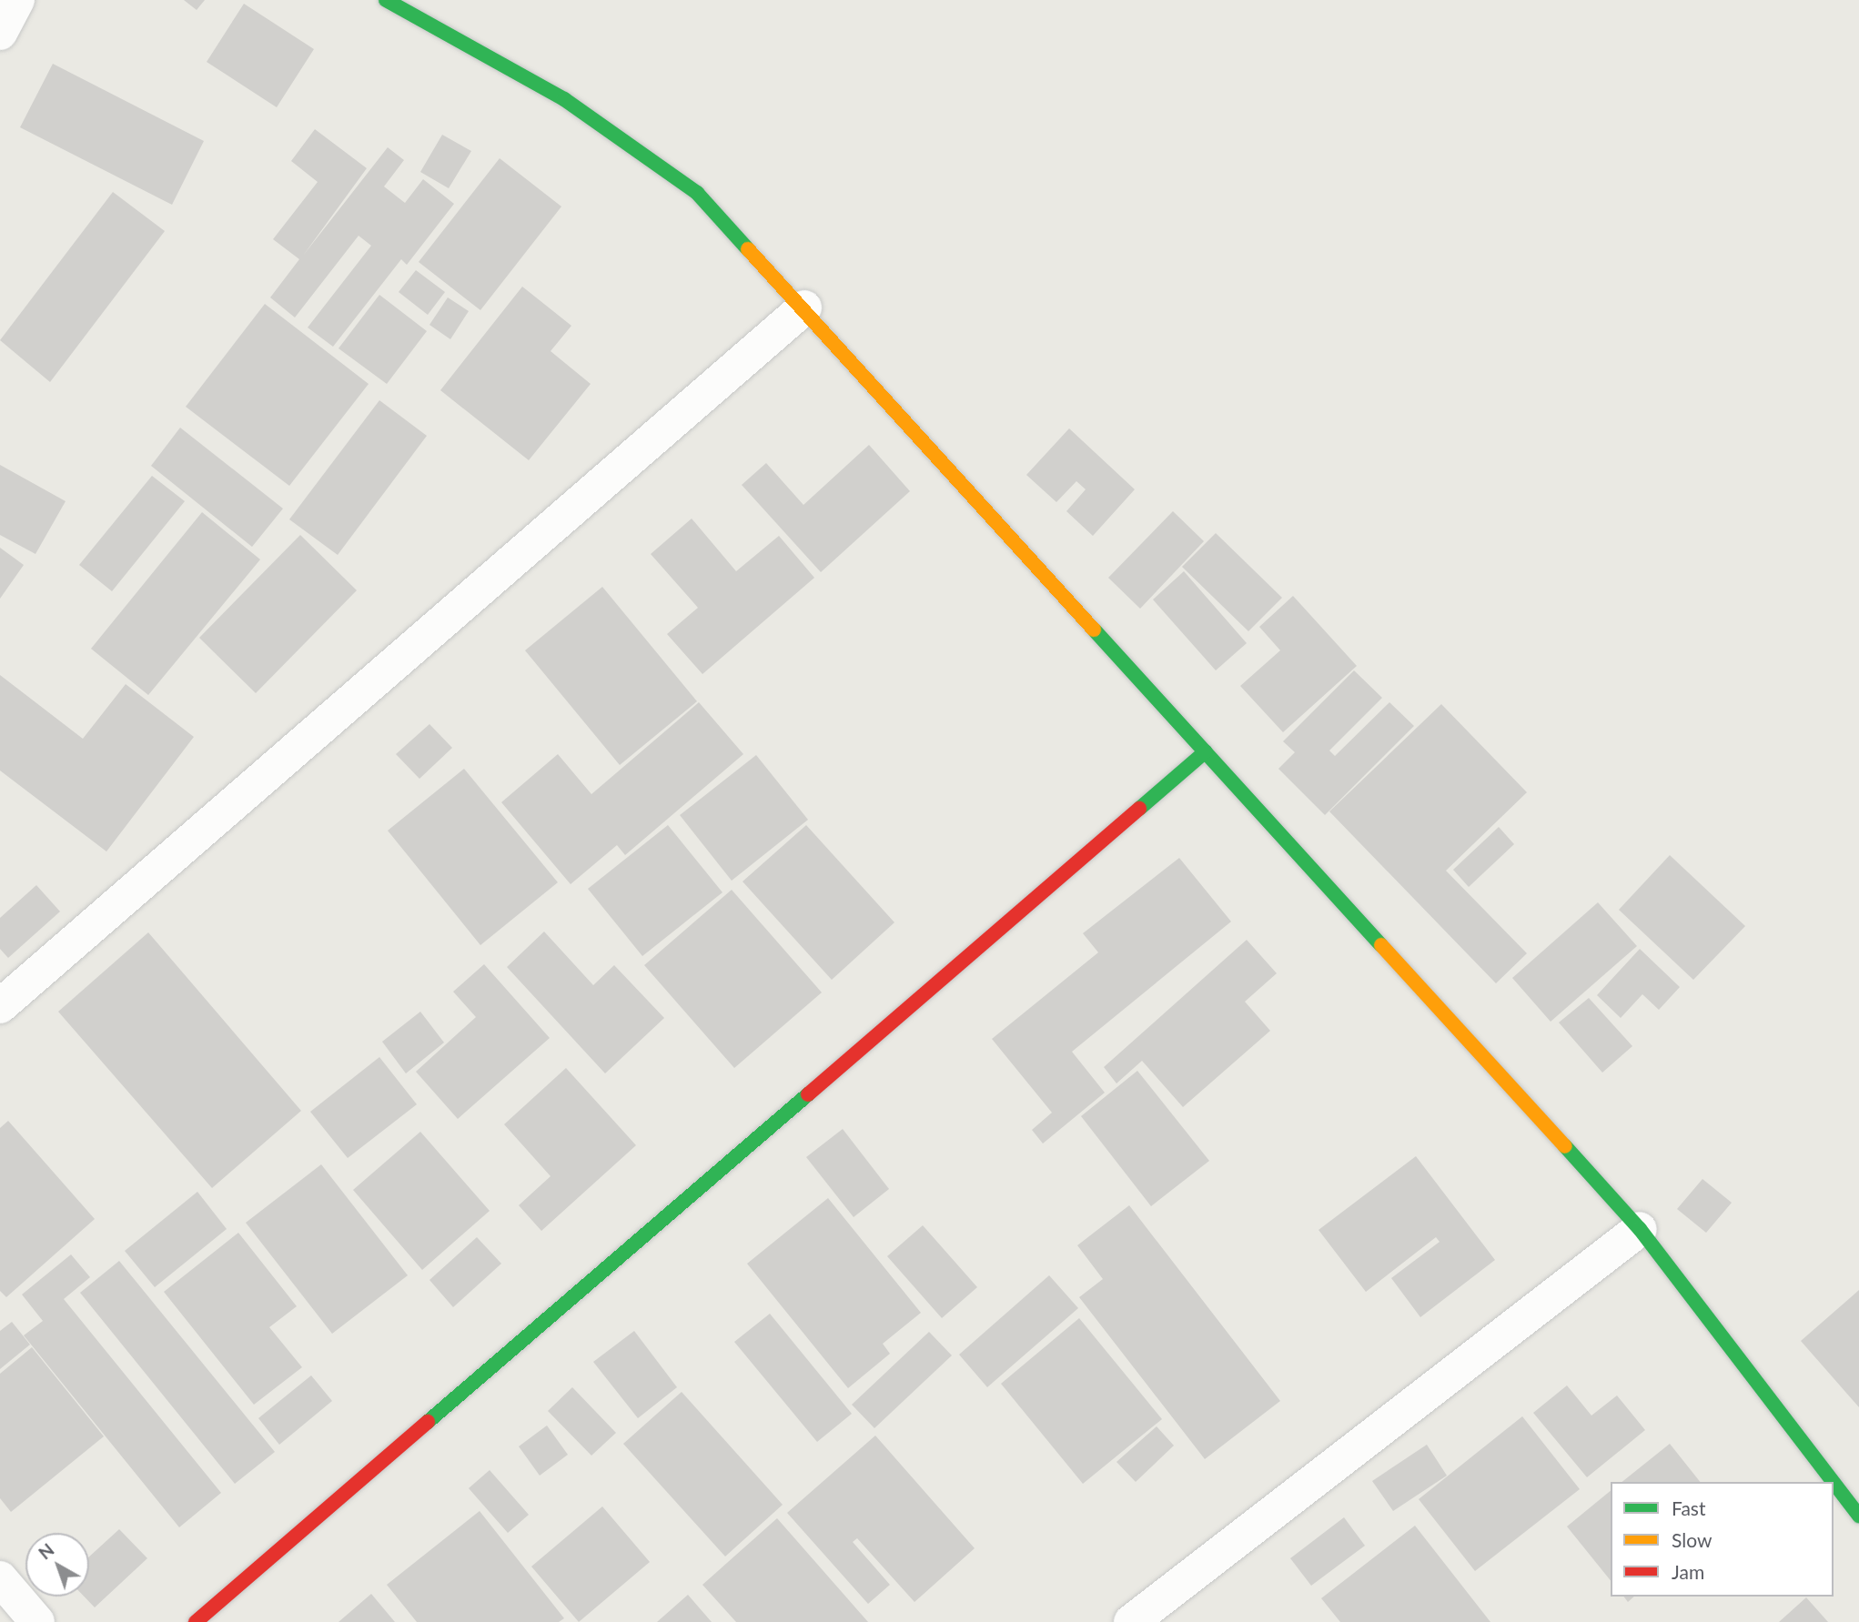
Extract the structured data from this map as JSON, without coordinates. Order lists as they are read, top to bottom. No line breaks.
{"legend":["Fast","Slow","Jam"],"north":"top left"}
